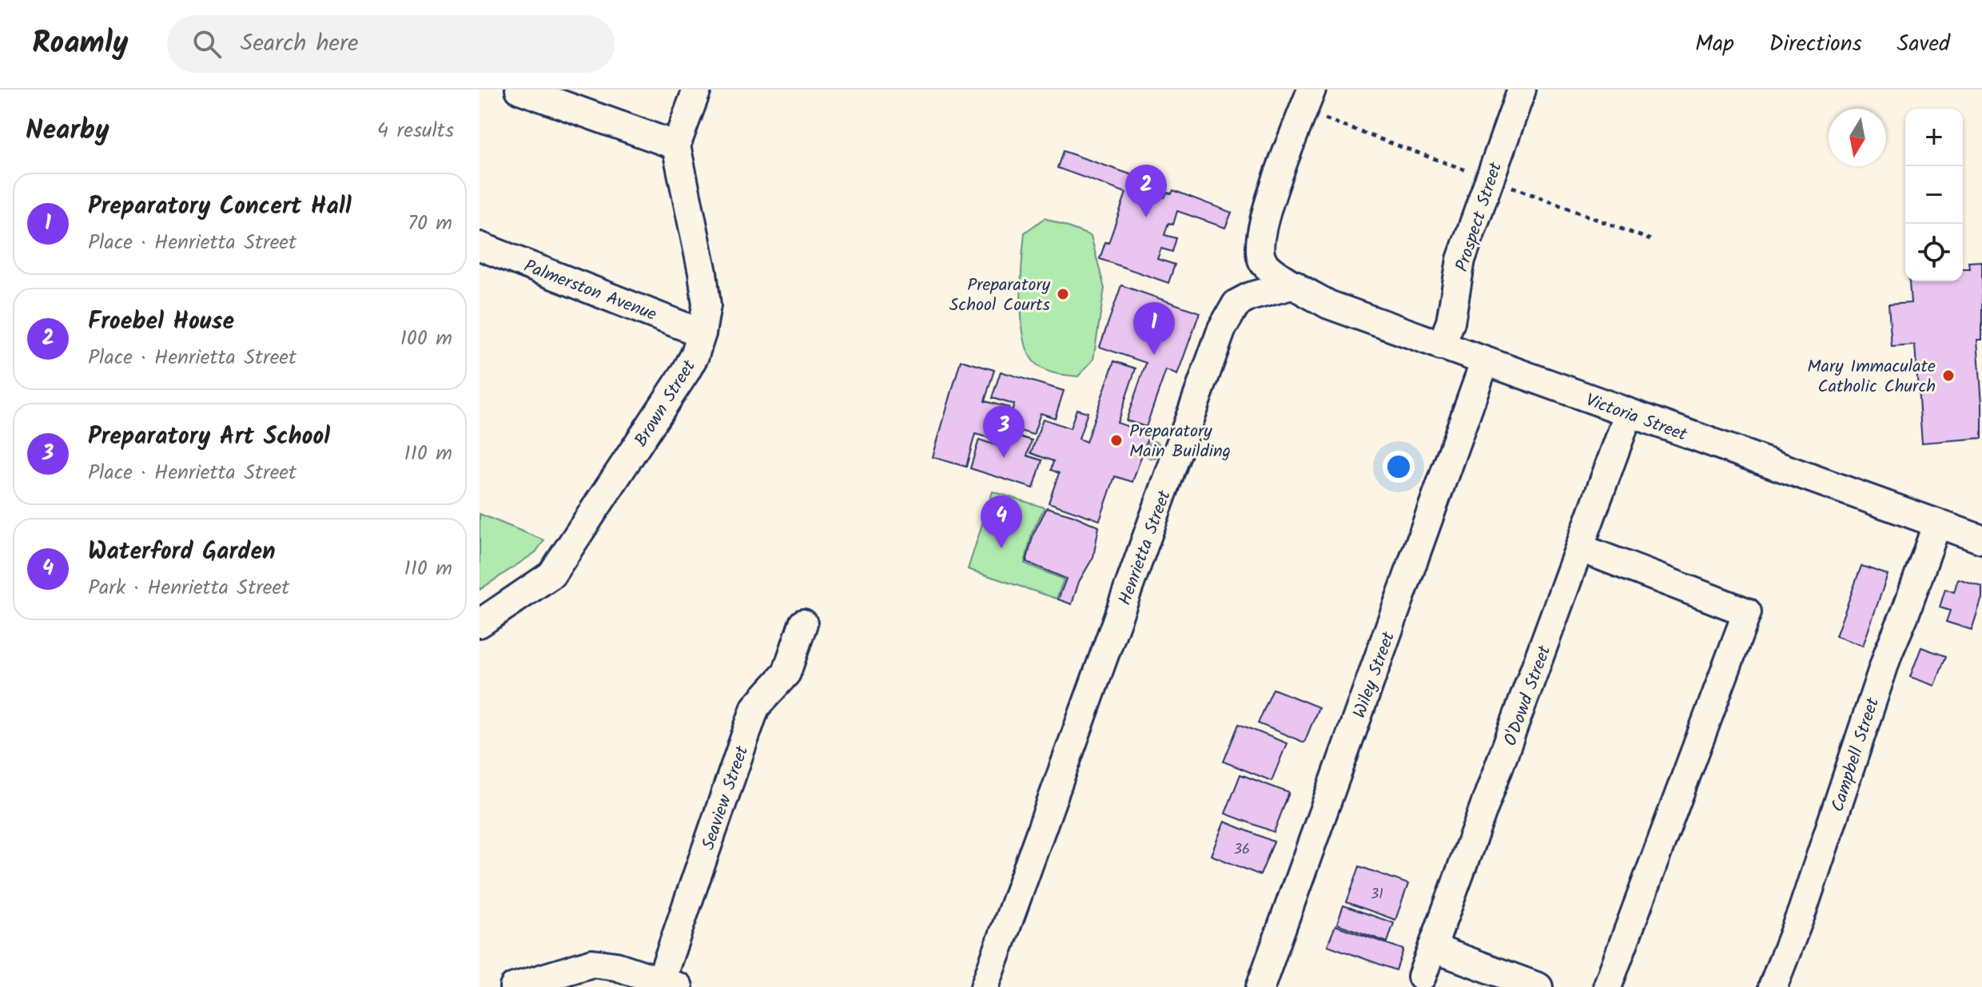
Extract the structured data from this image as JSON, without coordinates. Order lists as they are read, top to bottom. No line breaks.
{"streets":{"street":["Prospect Street","Palmerston Avenue","Brown Street","Victoria Street","Henrietta Street","Wiley Street","O'Dowd Street","Campbell Street","Seaview Street"]},"crossings":[["Prospect Street","Victoria Street"],["Palmerston Avenue","Brown Street"],["Victoria Street","Henrietta Street"],["Victoria Street","Wiley Street"],["Victoria Street","O'Dowd Street"],["Victoria Street","Campbell Street"]],"places":["Preparatory School Courts","Mary Immaculate Catholic Church","Preparatory Main Building"],"house_numbers":["36","31"],"north":"bottom","page":{"header":"Roamly","search":"Search here","nav":["Map","Directions","Saved"],"heading":["Nearby","4 results"],"map_buttons":["+","−"],"pins":["2","1","3","4"],"list":[{"mark":"1","name":"Preparatory Concert Hall","note":"Place · Henrietta Street","value":"70 m"},{"mark":"2","name":"Froebel House","note":"Place · Henrietta Street","value":"100 m"},{"mark":"3","name":"Preparatory Art School","note":"Place · Henrietta Street","value":"110 m"},{"mark":"4","name":"Waterford Garden","note":"Park · Henrietta Street","value":"110 m"}]}}
